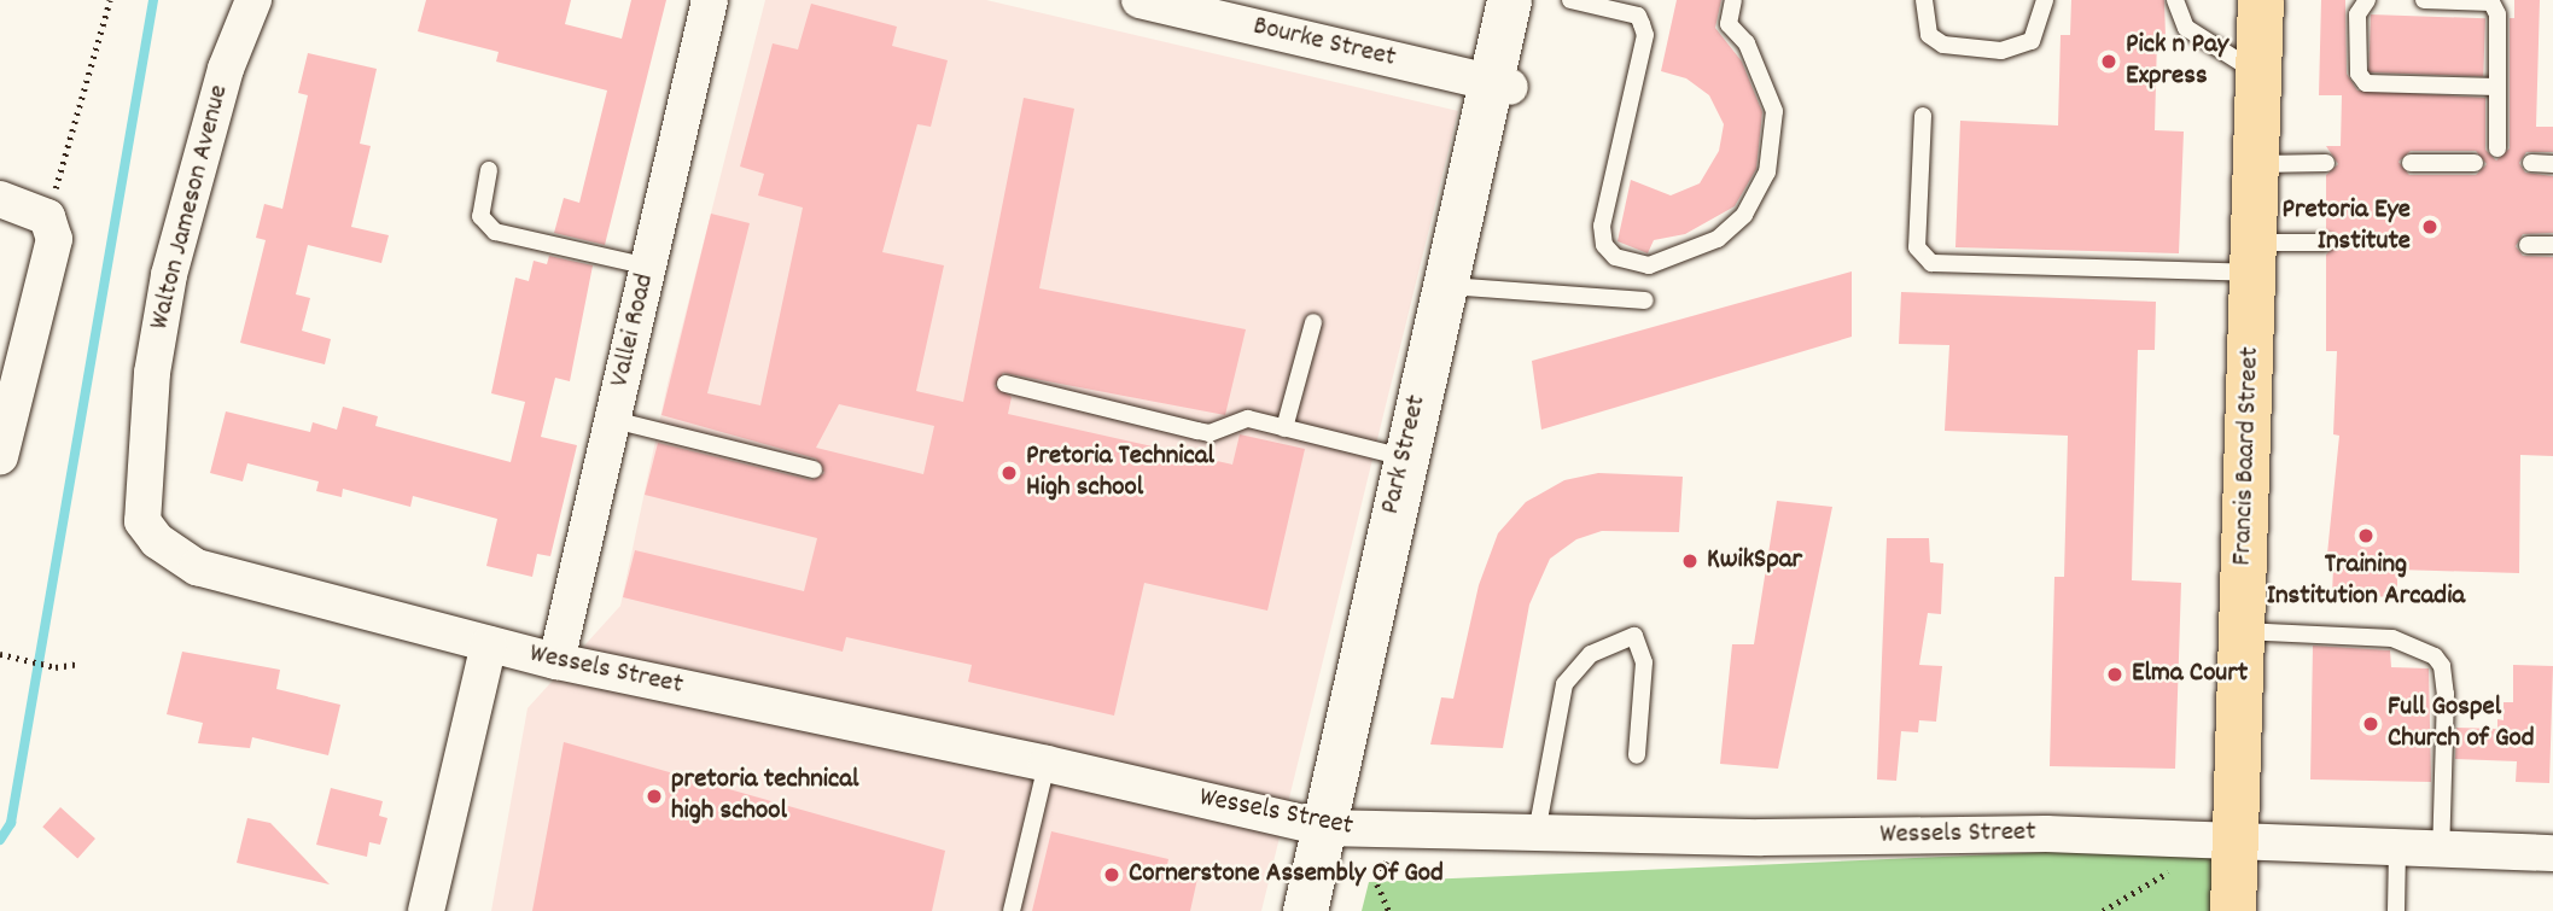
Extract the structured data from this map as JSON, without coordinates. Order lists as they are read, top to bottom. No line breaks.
{"streets":{"main road":["Francis Baard Street"],"street":["Bourke Street","Walton Jameson Avenue","Vallei Road","Park Street","Wessels Street"]},"crossings":[["Bourke Street","Park Street"],["Walton Jameson Avenue","Wessels Street"],["Vallei Road","Wessels Street"],["Park Street","Wessels Street"],["Francis Baard Street","Wessels Street"]],"places":["Pick n Pay Express","Pretoria Eye Institute","Pretoria Technical High school","Training Institution Arcadia","KwikSpar","Elma Court","Full Gospel Church of God","pretoria technical high school","Cornerstone Assembly Of God"]}
